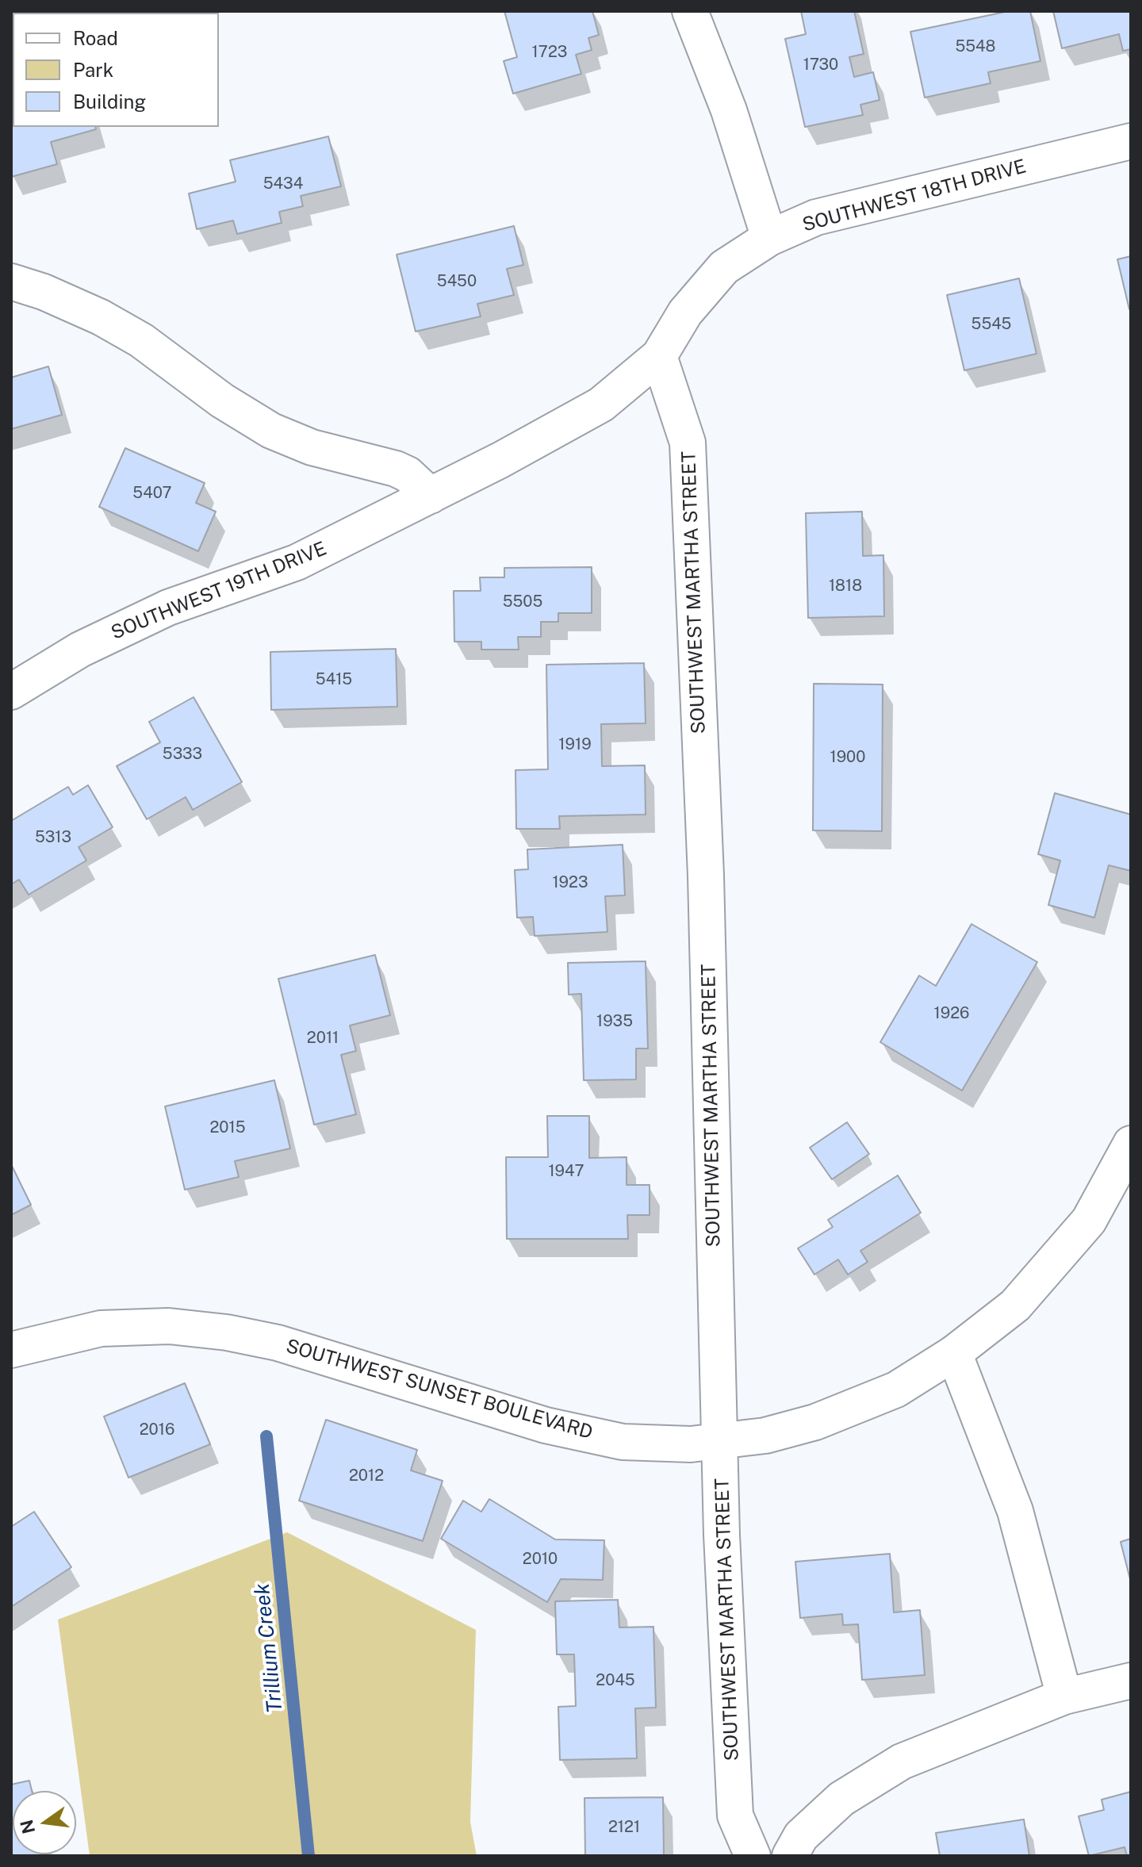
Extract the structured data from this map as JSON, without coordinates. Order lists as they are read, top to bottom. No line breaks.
{"streets":{"street":["SOUTHWEST 18TH DRIVE","SOUTHWEST 19TH DRIVE","SOUTHWEST MARTHA STREET","SOUTHWEST SUNSET BOULEVARD"]},"crossings":[["SOUTHWEST 18TH DRIVE","SOUTHWEST 19TH DRIVE"],["SOUTHWEST 18TH DRIVE","SOUTHWEST MARTHA STREET"],["SOUTHWEST MARTHA STREET","SOUTHWEST SUNSET BOULEVARD"]],"water":["Trillium Creek"],"house_numbers":["5548","1723","1730","5434","5450","5545","5407","1818","5505","5415","1919","5333","1900","5313","1923","1926","1935","2011","2015","1947","2016","2012","2010","2045","2121"],"legend":["Road","Park","Building"],"north":"left"}
